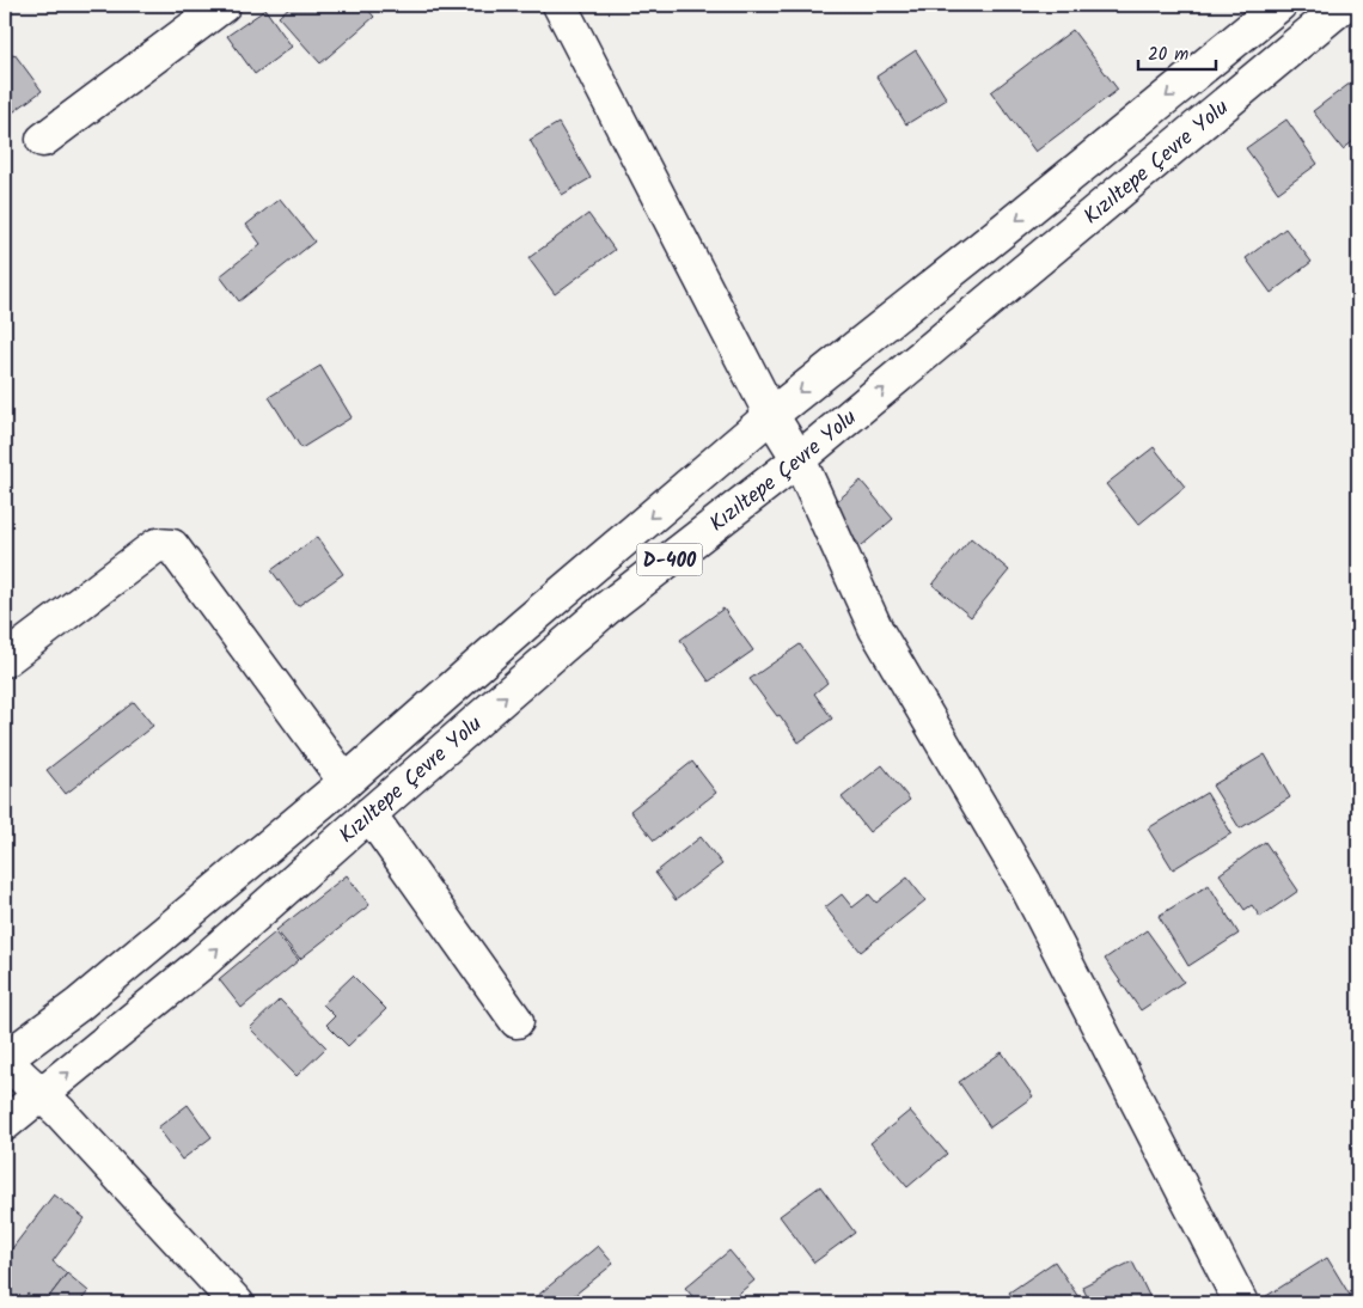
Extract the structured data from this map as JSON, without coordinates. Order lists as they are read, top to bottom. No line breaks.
{"streets":{"main road":["Kızıltepe Çevre Yolu","D-400"]},"scale_bar":"20 m"}
